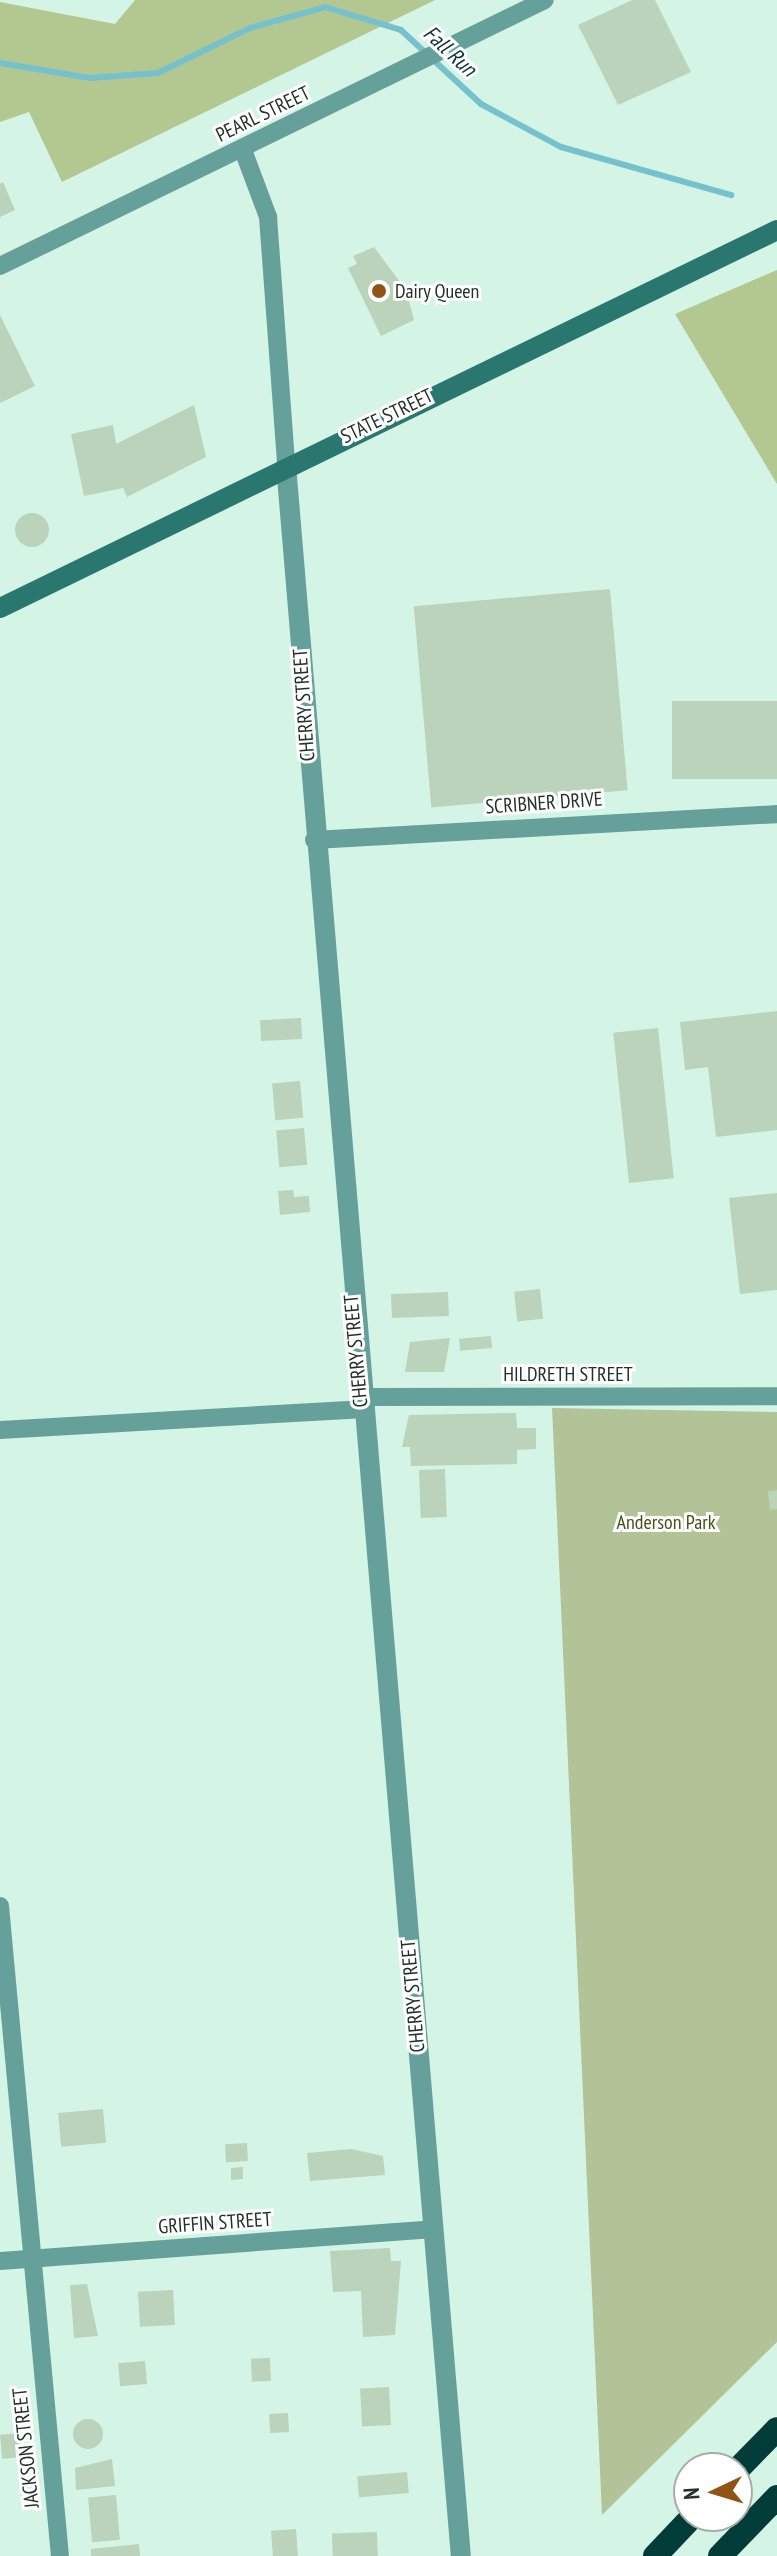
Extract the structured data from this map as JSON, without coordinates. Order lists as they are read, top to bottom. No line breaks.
{"streets":{"main road":["STATE STREET"],"street":["PEARL STREET","CHERRY STREET","SCRIBNER DRIVE","HILDRETH STREET","GRIFFIN STREET","JACKSON STREET"]},"crossings":[["PEARL STREET","CHERRY STREET"],["STATE STREET","CHERRY STREET"],["CHERRY STREET","SCRIBNER DRIVE"],["CHERRY STREET","HILDRETH STREET"],["CHERRY STREET","GRIFFIN STREET"],["GRIFFIN STREET","JACKSON STREET"]],"water":["Fall Run"],"parks":["Anderson Park"],"places":["Dairy Queen"],"north":"left"}
